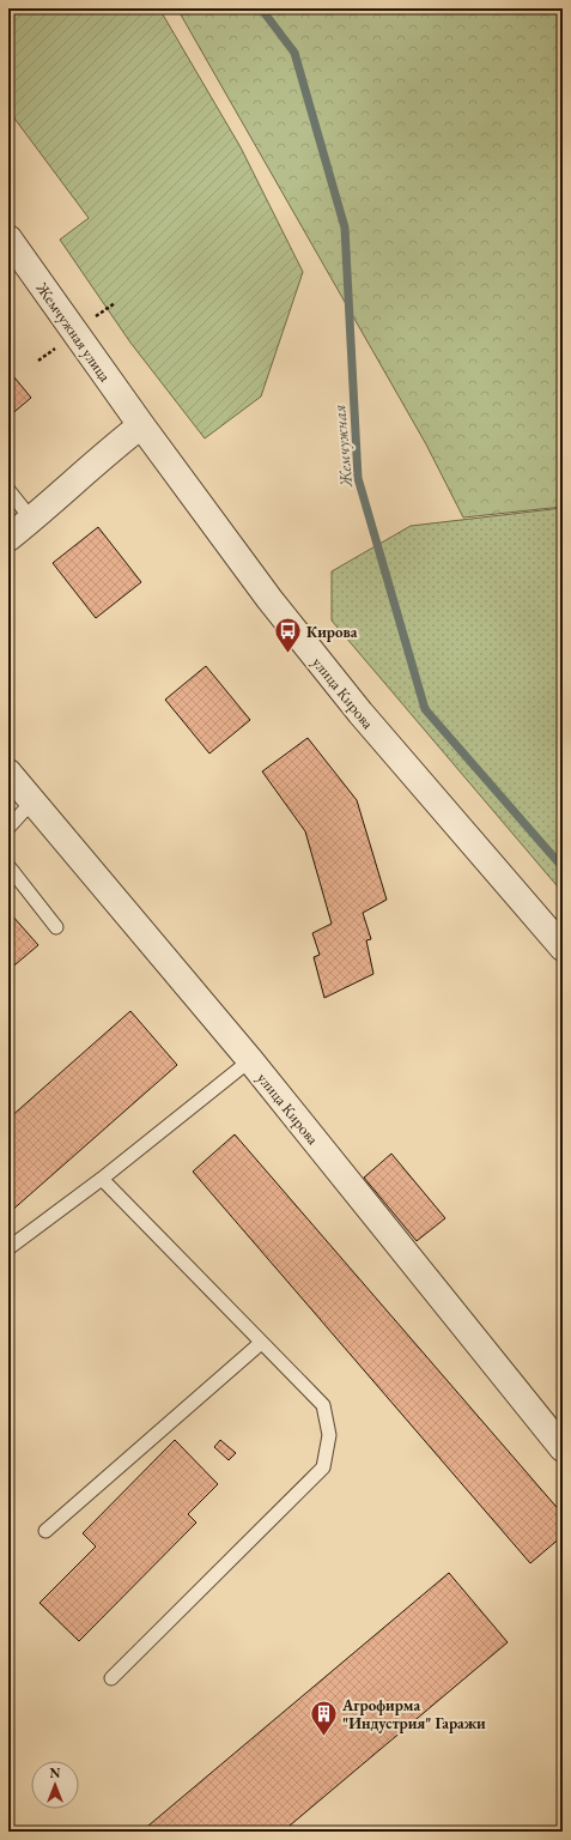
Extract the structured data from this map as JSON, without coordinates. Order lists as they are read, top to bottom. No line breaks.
{"streets":{"street":["Жемчужная улица","улица Кирова"]},"crossings":[["Жемчужная улица","улица Кирова"]],"water":["Жемчужная"],"places":{"bus stop":["Кирова"],"building":["Агрофирма \"Индустрия\" Гаражи"]},"north":"top"}
